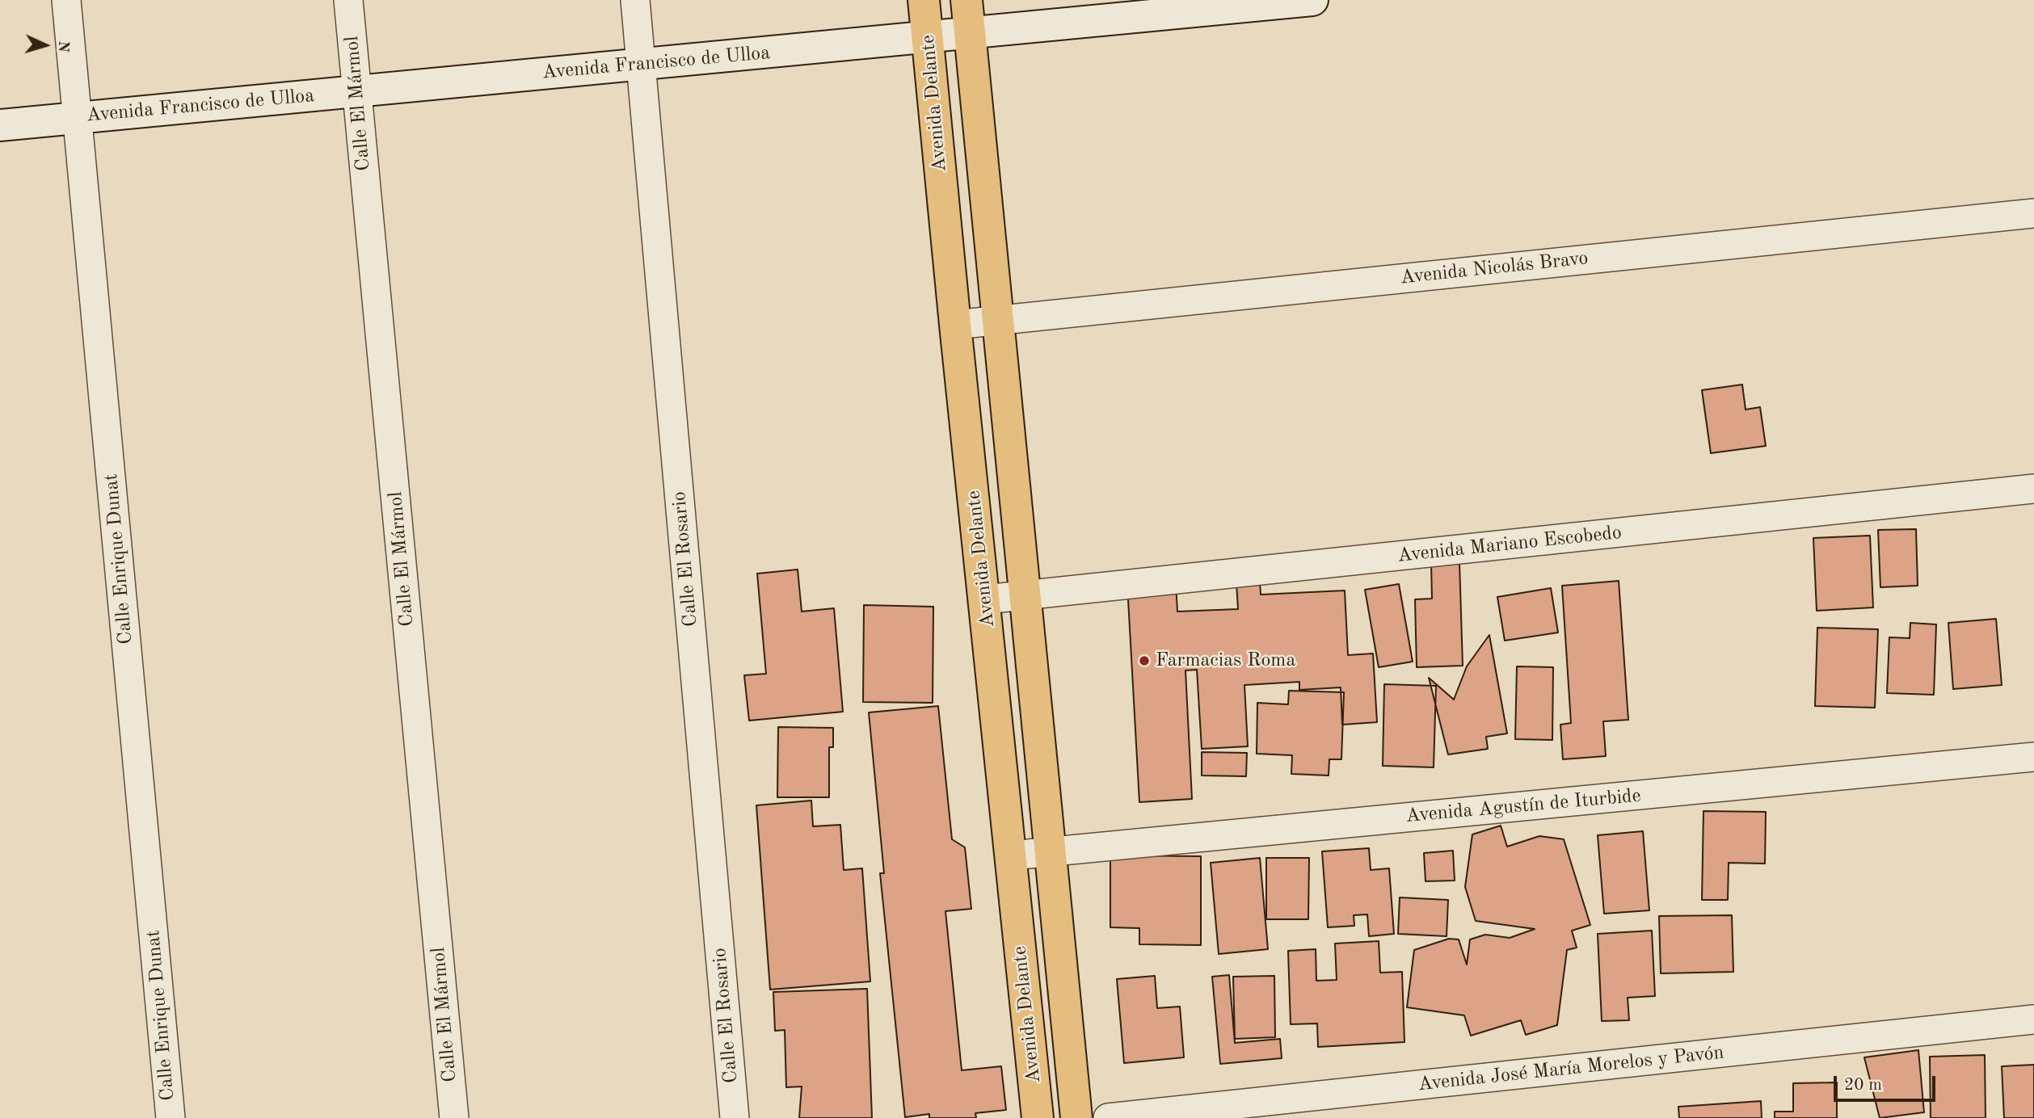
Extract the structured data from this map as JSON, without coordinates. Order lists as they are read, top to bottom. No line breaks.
{"streets":{"main road":["Avenida Delante"],"street":["Avenida Francisco de Ulloa","Calle El Mármol","Avenida Nicolás Bravo","Avenida Mariano Escobedo","Calle Enrique Dunat","Calle El Rosario","Avenida Agustín de Iturbide","Avenida José María Morelos y Pavón"]},"crossings":[["Avenida Francisco de Ulloa","Calle El Mármol"],["Avenida Francisco de Ulloa","Avenida Delante"],["Avenida Francisco de Ulloa","Calle Enrique Dunat"],["Avenida Francisco de Ulloa","Calle El Rosario"],["Avenida Delante","Avenida Nicolás Bravo"],["Avenida Delante","Avenida Mariano Escobedo"],["Avenida Delante","Avenida Agustín de Iturbide"]],"places":["Farmacias Roma"],"scale_bar":"20 m","north":"right"}
